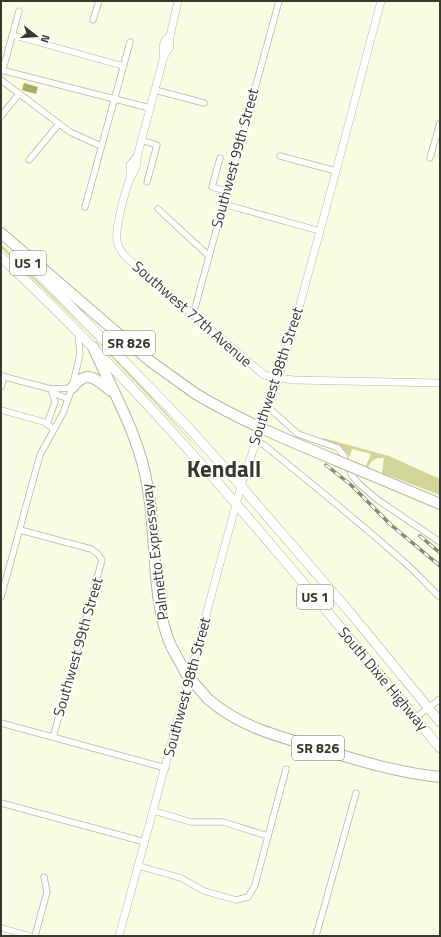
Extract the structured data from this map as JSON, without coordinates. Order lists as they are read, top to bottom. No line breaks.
{"streets":{"highway":["US 1","SR 826","Palmetto Expressway","South Dixie Highway"],"street":["Southwest 99th Street","Southwest 77th Avenue","Southwest 98th Street"]},"crossings":[["Southwest 99th Street","Southwest 77th Avenue"],["Southwest 77th Avenue","Southwest 98th Street"],["SR 826","South Dixie Highway"],["Southwest 98th Street","South Dixie Highway"],["Palmetto Expressway","South Dixie Highway"]],"districts":["Kendall"],"north":"right"}
